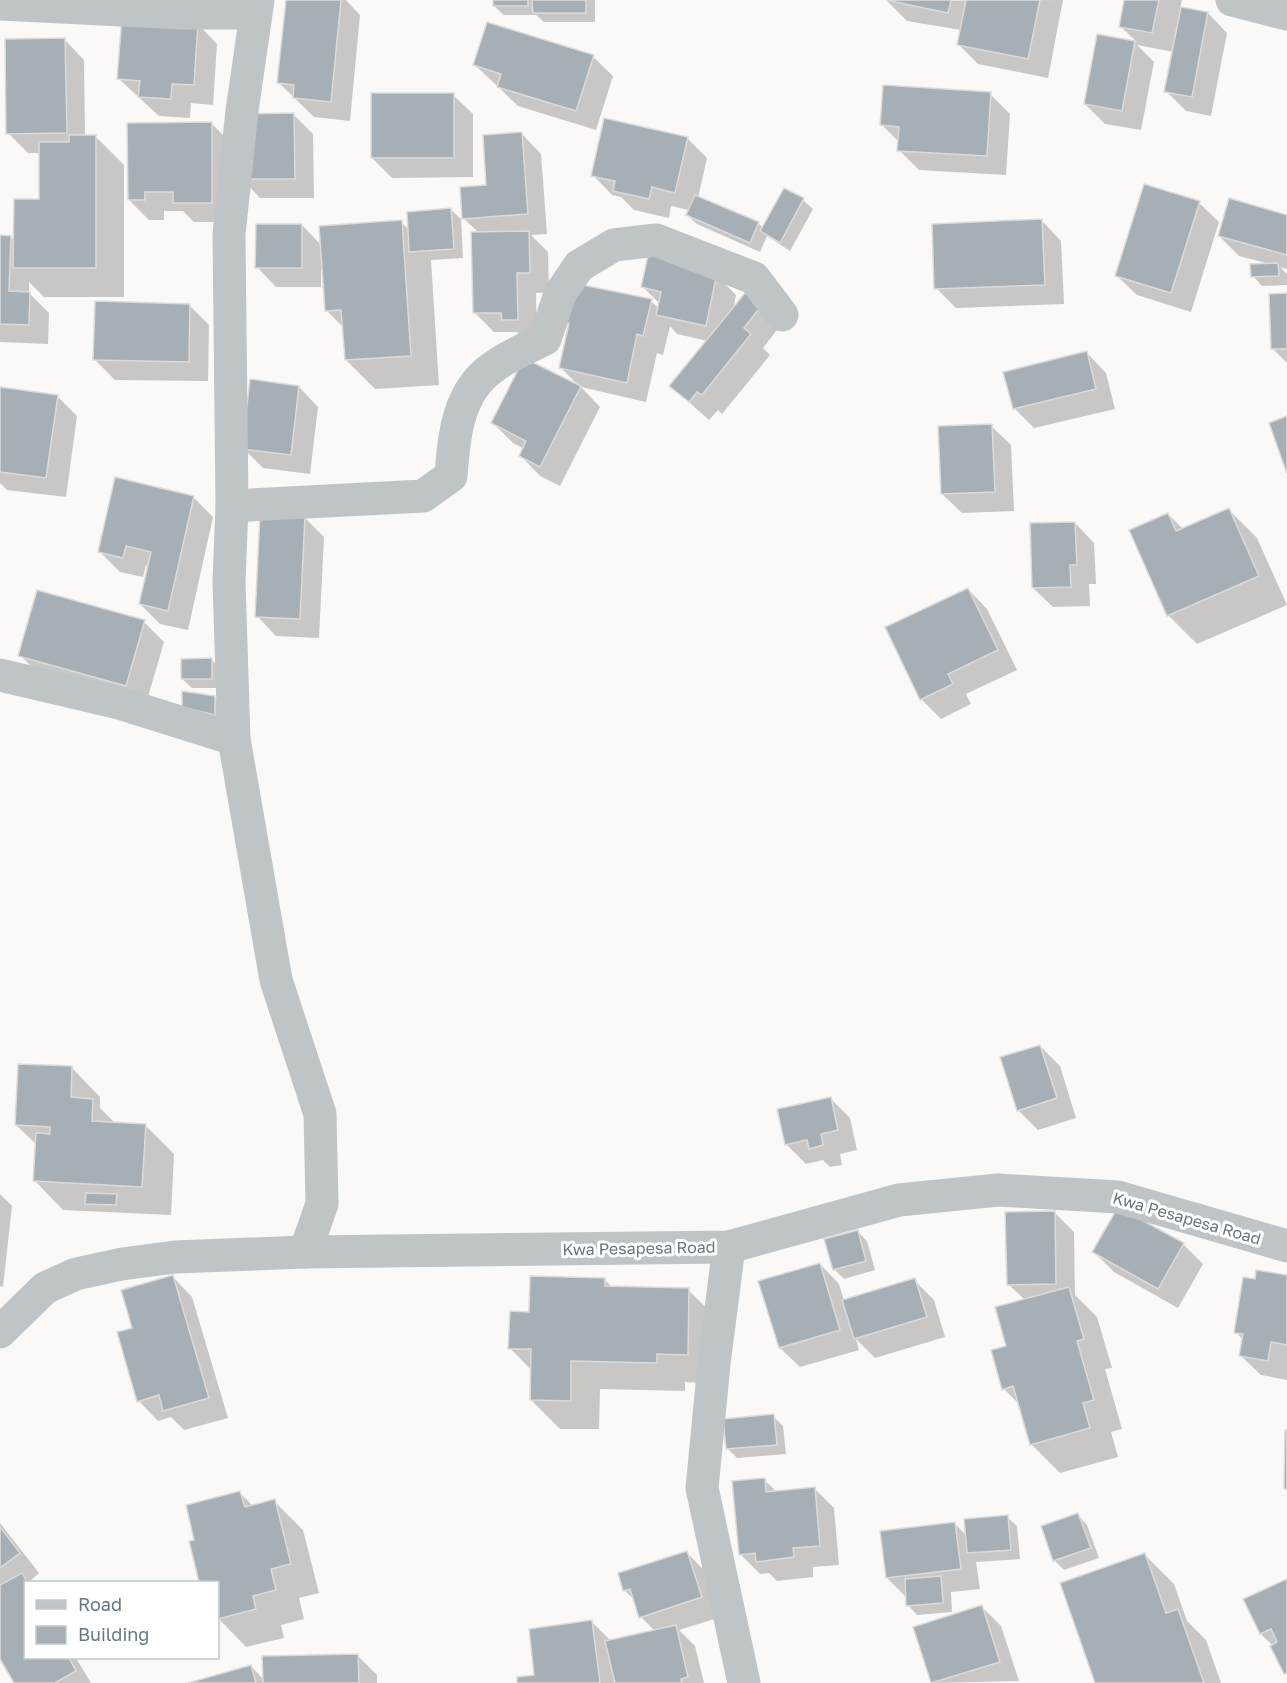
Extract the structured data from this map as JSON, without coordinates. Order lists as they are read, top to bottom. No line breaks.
{"streets":{"street":["Kwa Pesapesa Road"]},"legend":["Road","Building"]}
